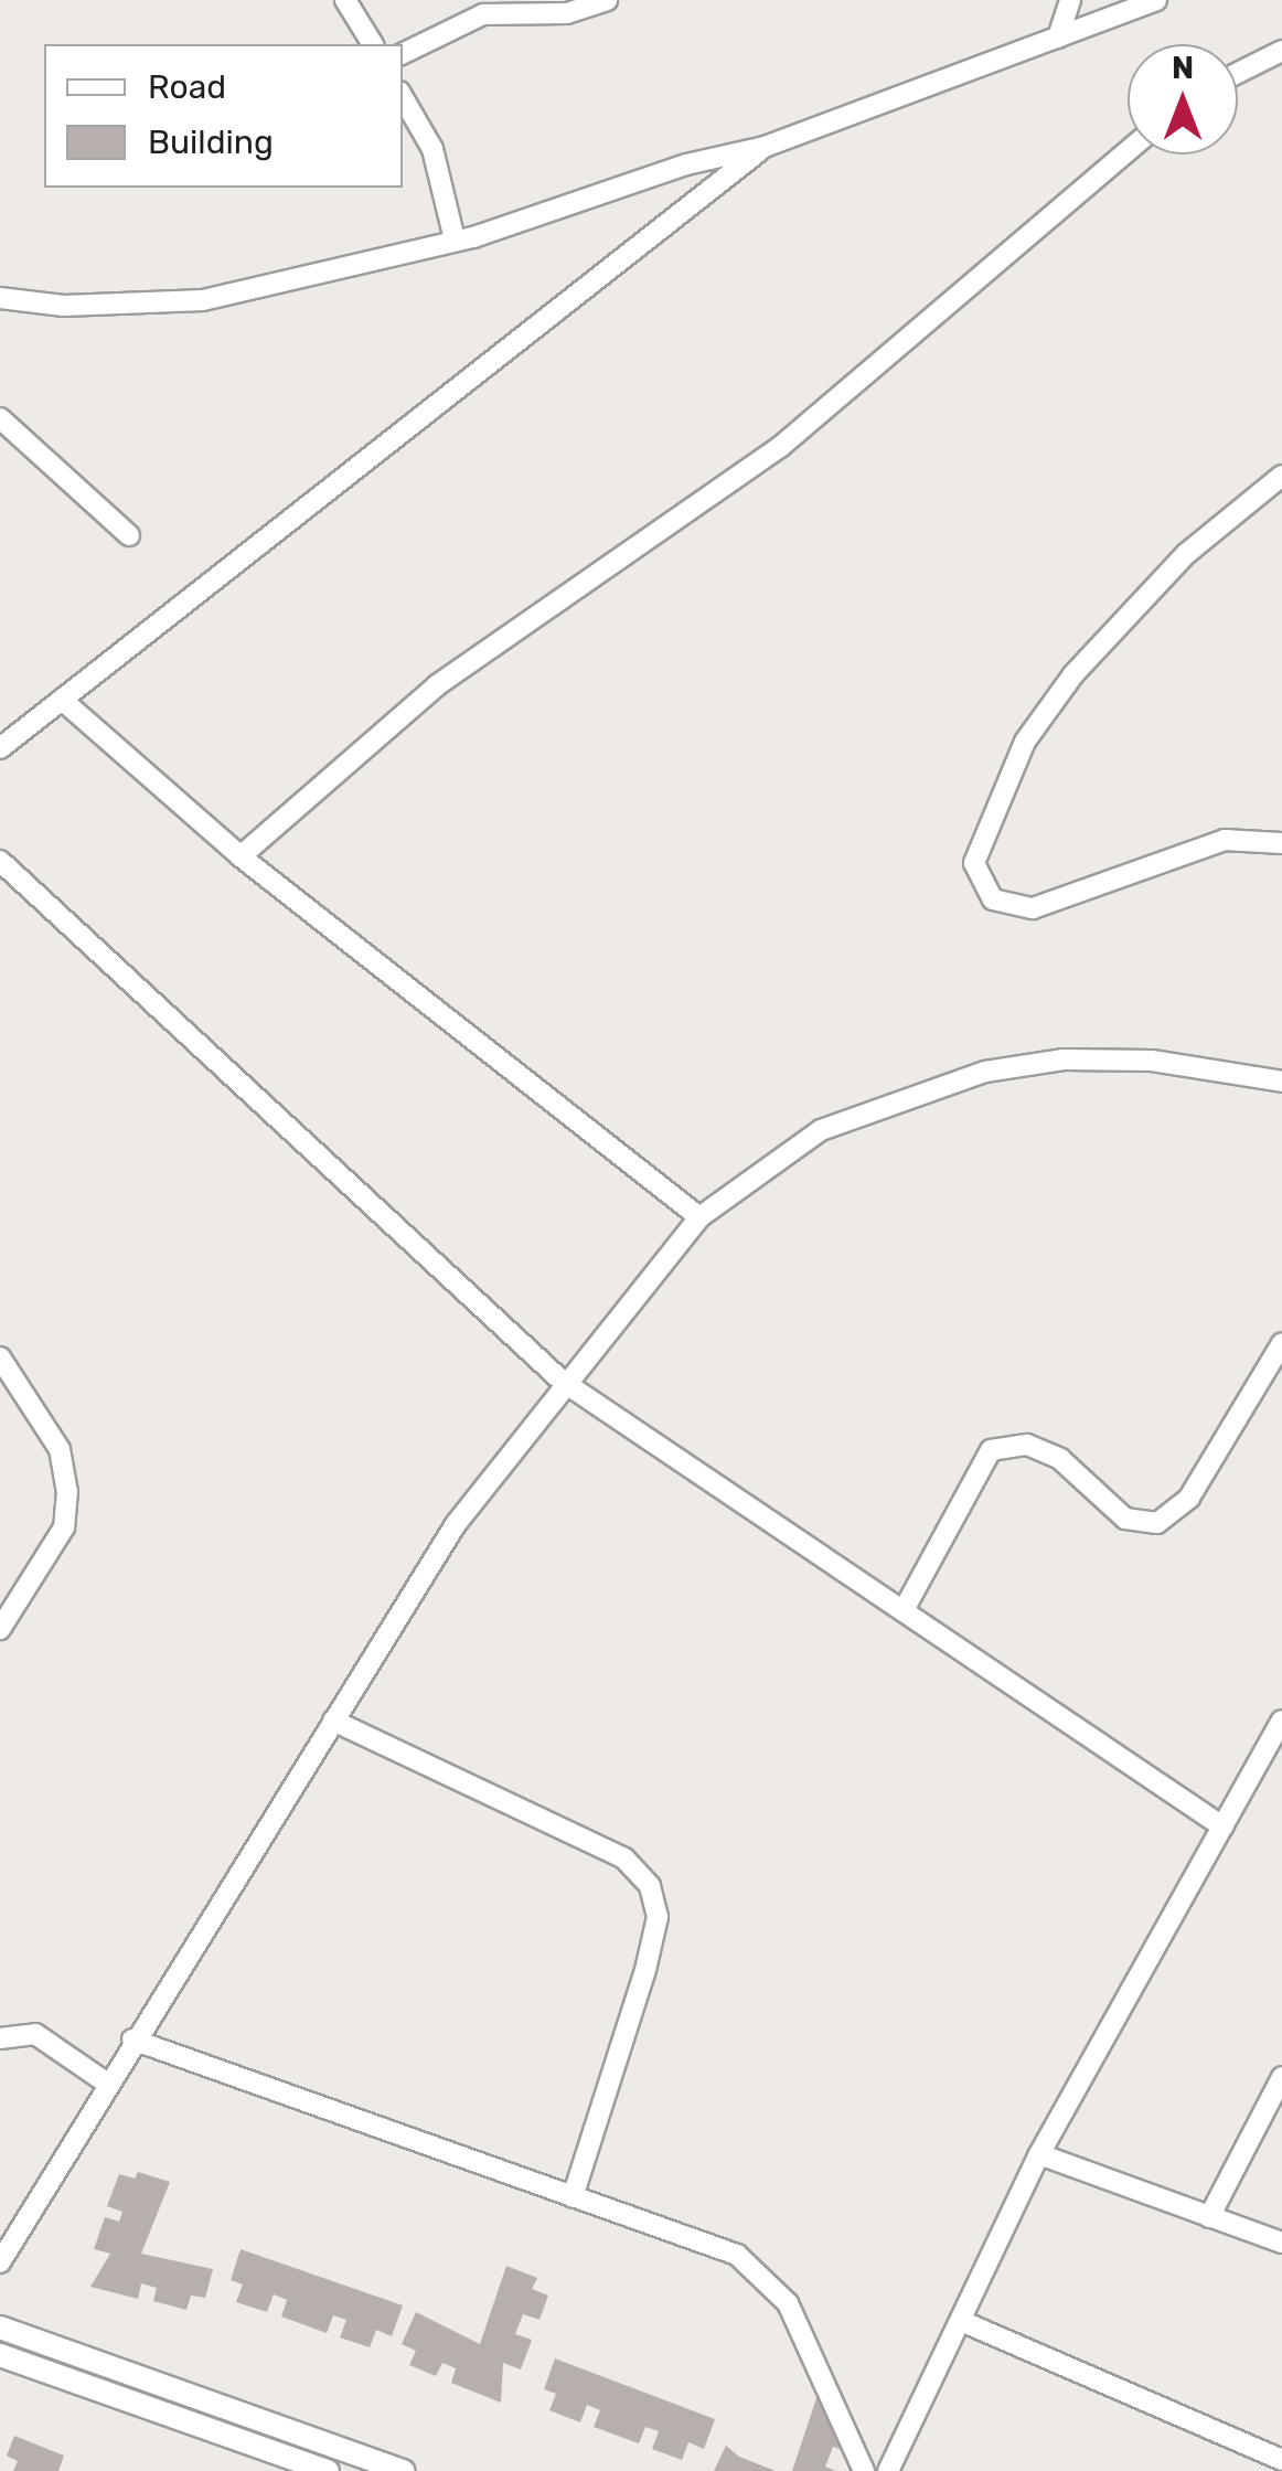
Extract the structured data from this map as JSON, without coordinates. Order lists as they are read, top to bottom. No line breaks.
{"legend":["Road","Building"],"north":"top"}
